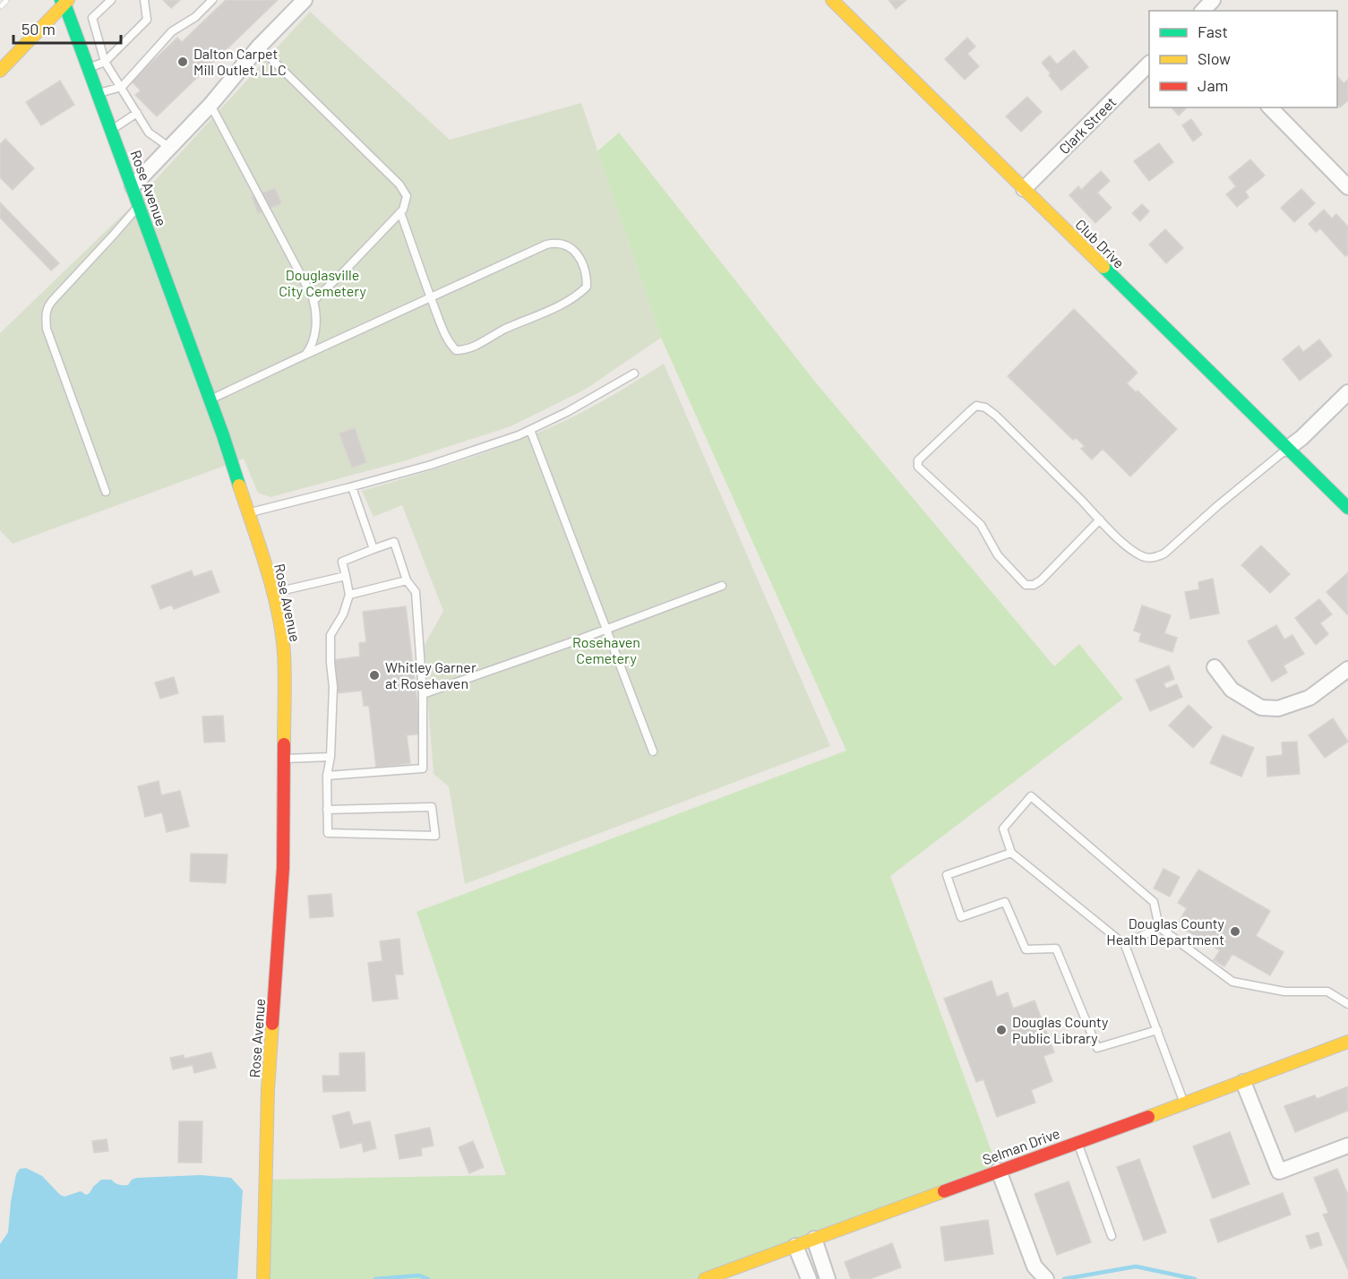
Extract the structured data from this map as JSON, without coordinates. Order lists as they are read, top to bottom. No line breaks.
{"streets":{"street":["Clark Street","Rose Avenue","Club Drive","Selman Drive"]},"crossings":[["Clark Street","Club Drive"]],"parks":["Douglasville City Cemetery","Rosehaven Cemetery"],"places":["Dalton Carpet Mill Outlet, LLC","Whitley Garner at Rosehaven","Douglas County Health Department","Douglas County Public Library"],"legend":["Fast","Slow","Jam"],"scale_bar":"50 m"}
